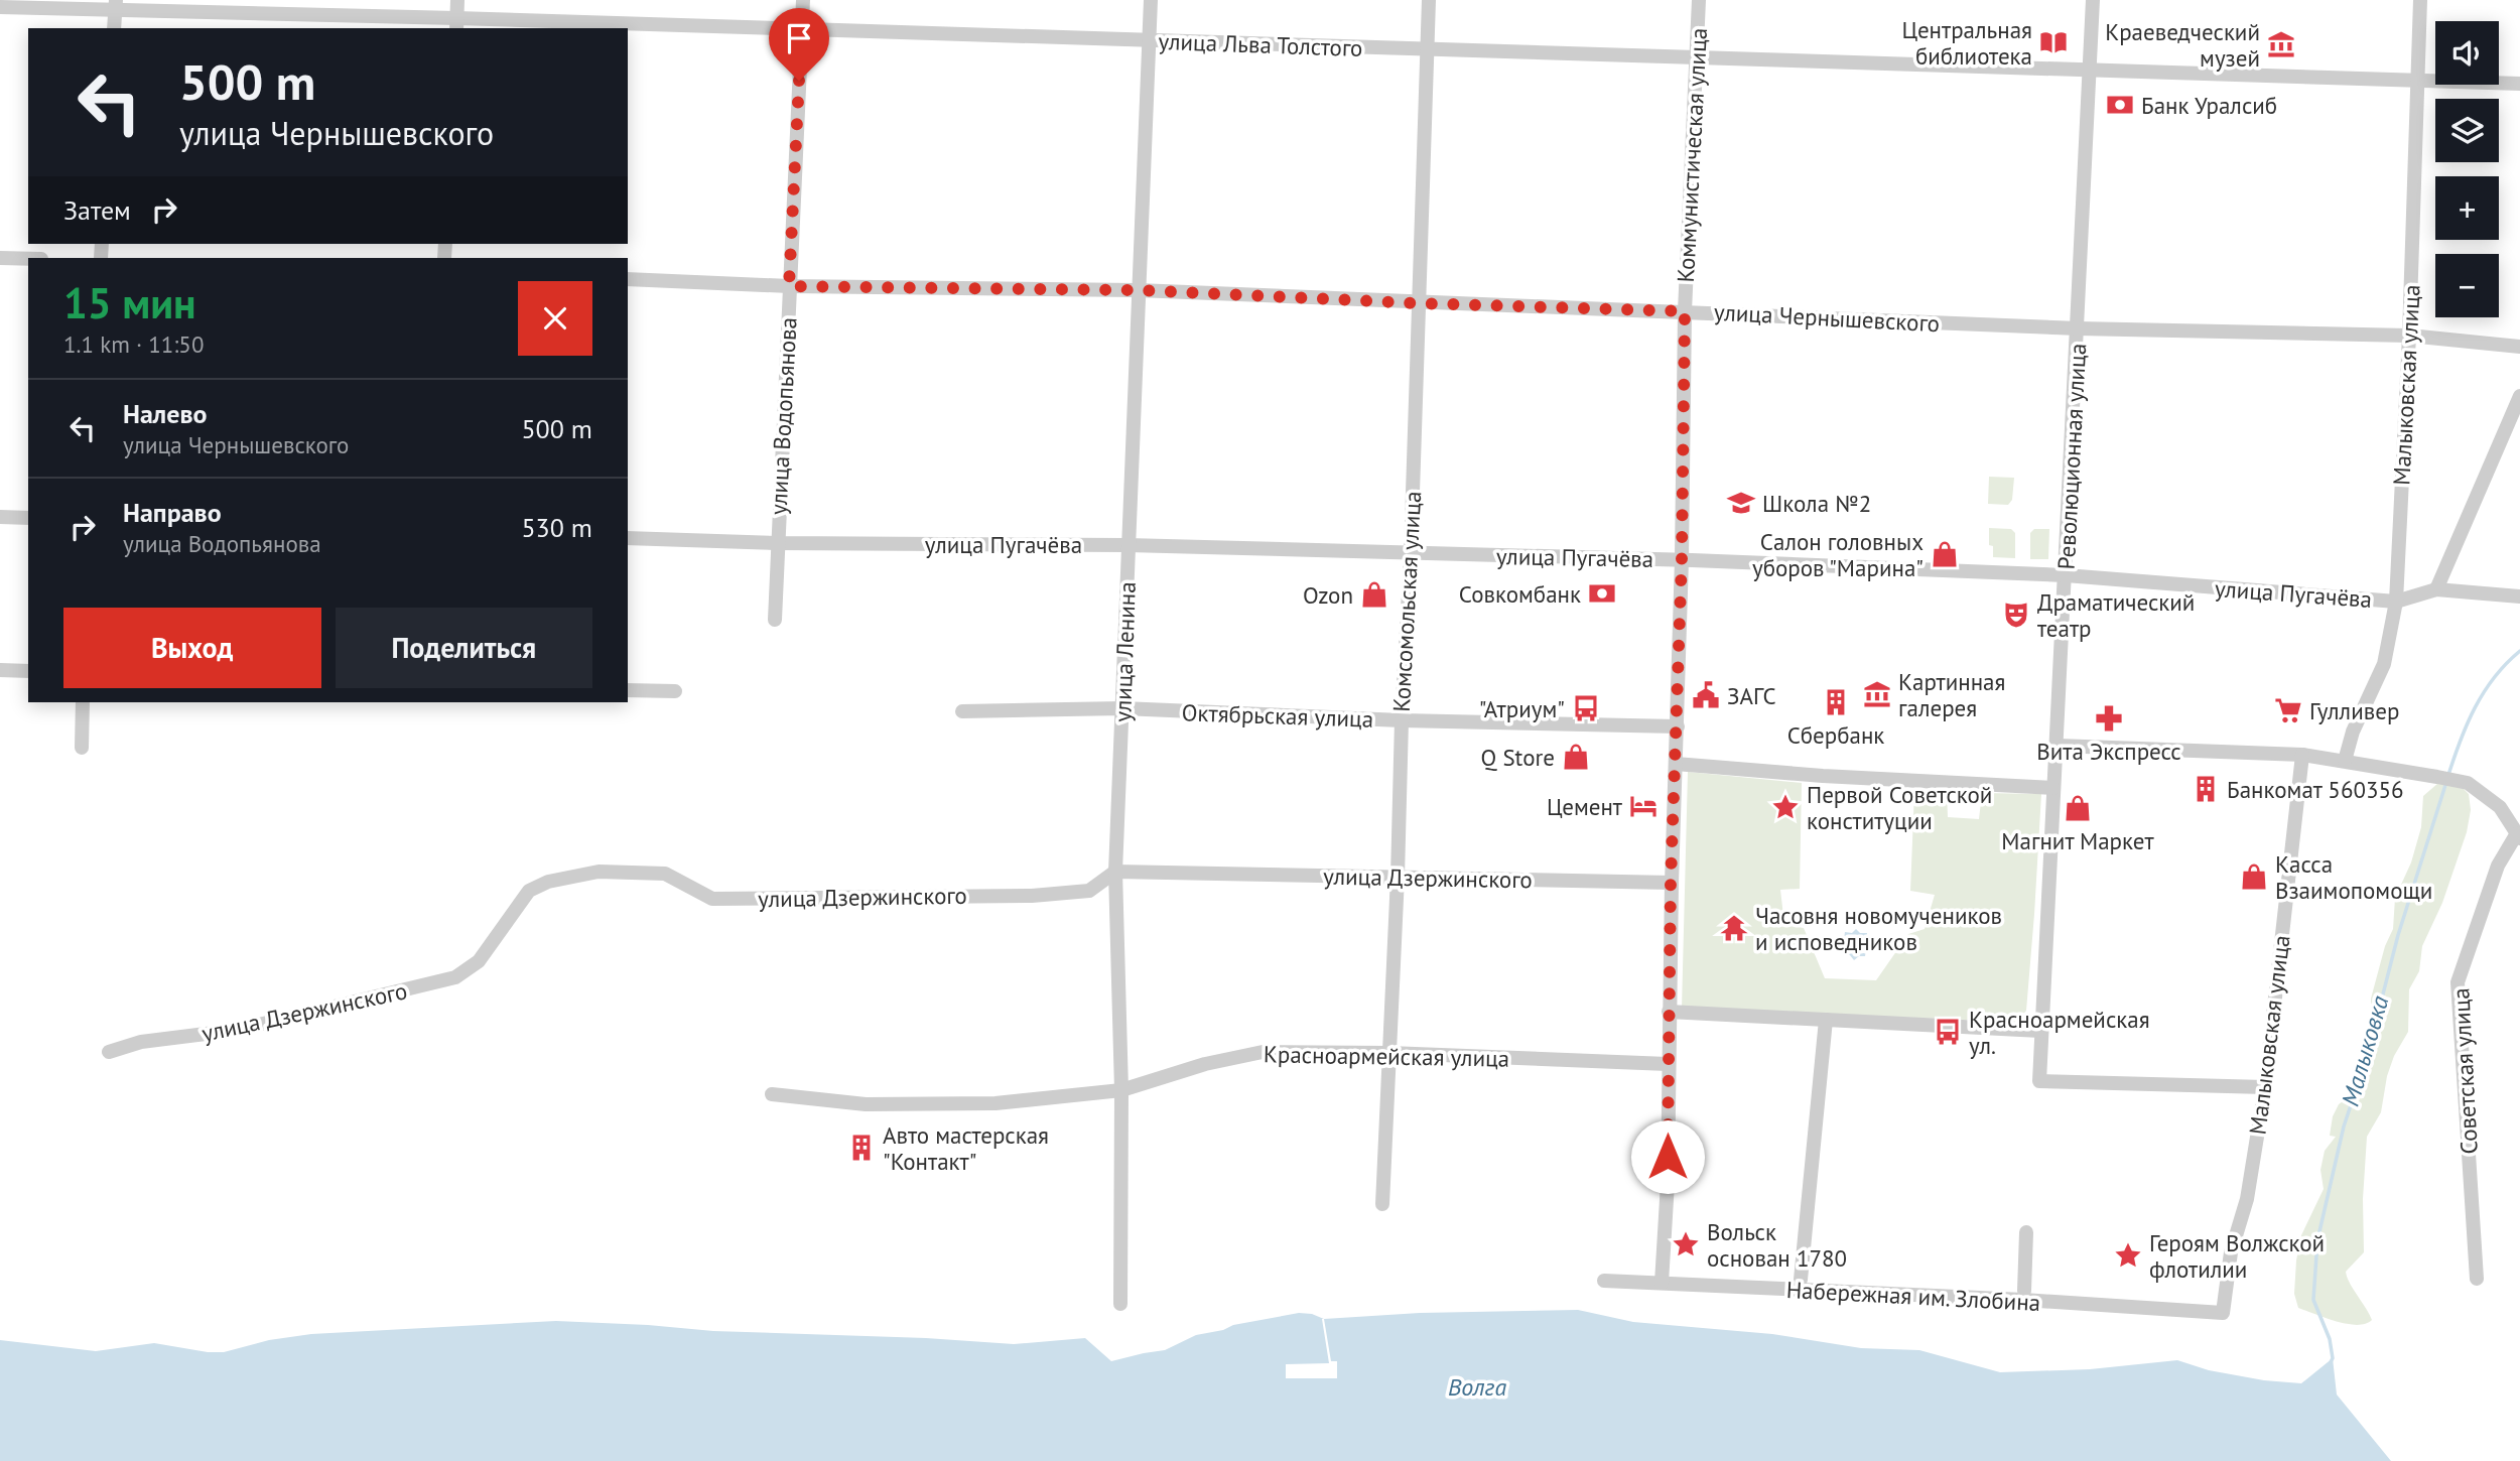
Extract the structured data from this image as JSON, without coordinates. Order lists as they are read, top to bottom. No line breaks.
{"streets":{"street":["улица Льва Толстого","Коммунистическая улица","улица Чернышевского","Малыковская улица","улица Водопьянова","Революционная улица","улица Пугачёва","Комсомольская улица","улица Ленина","Октябрьская улица","улица Дзержинского","Красноармейская улица","Советская улица","Набережная им. Злобина"]},"crossings":[["улица Льва Толстого","Коммунистическая улица"],["улица Льва Толстого","Малыковская улица"],["улица Льва Толстого","улица Водопьянова"],["улица Льва Толстого","Революционная улица"],["улица Льва Толстого","Комсомольская улица"],["улица Льва Толстого","улица Ленина"],["Коммунистическая улица","улица Чернышевского"],["Коммунистическая улица","улица Пугачёва"],["Коммунистическая улица","Октябрьская улица"],["Коммунистическая улица","улица Дзержинского"],["Коммунистическая улица","Красноармейская улица"],["Коммунистическая улица","Набережная им. Злобина"],["улица Чернышевского","Малыковская улица"],["улица Чернышевского","улица Водопьянова"],["улица Чернышевского","Революционная улица"],["улица Чернышевского","Комсомольская улица"],["улица Чернышевского","улица Ленина"],["Малыковская улица","Революционная улица"],["Малыковская улица","улица Пугачёва"],["Малыковская улица","Набережная им. Злобина"],["улица Водопьянова","улица Пугачёва"],["Революционная улица","улица Пугачёва"],["улица Пугачёва","Комсомольская улица"],["улица Пугачёва","улица Ленина"],["Комсомольская улица","Октябрьская улица"],["Комсомольская улица","улица Дзержинского"],["Комсомольская улица","Красноармейская улица"],["улица Ленина","Октябрьская улица"],["улица Ленина","улица Дзержинского"],["улица Ленина","Красноармейская улица"]],"water":["Малыковка","Волга"],"places":{"library":["Центральная библиотека"],"museum":["Краеведческий музей","Картинная галерея"],"bank":["Банк Уралсиб","Совкомбанк"],"school or university":["Школа №2"],"shop":["Салон головных уборов \"Марина\"","Ozon","Q Store","Магнит Маркет","Касса Взаимопомощи"],"theatre":["Драматический театр"],"public building":["ЗАГС"],"building":["Сбербанк","Банкомат 560356","Авто мастерская \"Контакт\""],"bus stop":["\"Атриум\"","Красноармейская ул."],"supermarket":["Гулливер"],"pharmacy":["Вита Экспресс"],"hotel":["Цемент"],"place":["Первой Советской конституции","Вольск основан 1780","Героям Волжской флотилии"],"temple":["Часовня новомучеников и исповедников"]},"page":{"map_buttons":["+","−"],"turn":["500 m","улица Чернышевского"],"then":"Затем","heading":["15 мин","1.1 km · 11:50"],"list":[{"name":"Налево","note":"улица Чернышевского","value":"500 m"},{"name":"Направо","note":"улица Водопьянова","value":"530 m"}],"buttons":["Выход","Поделиться"]}}
